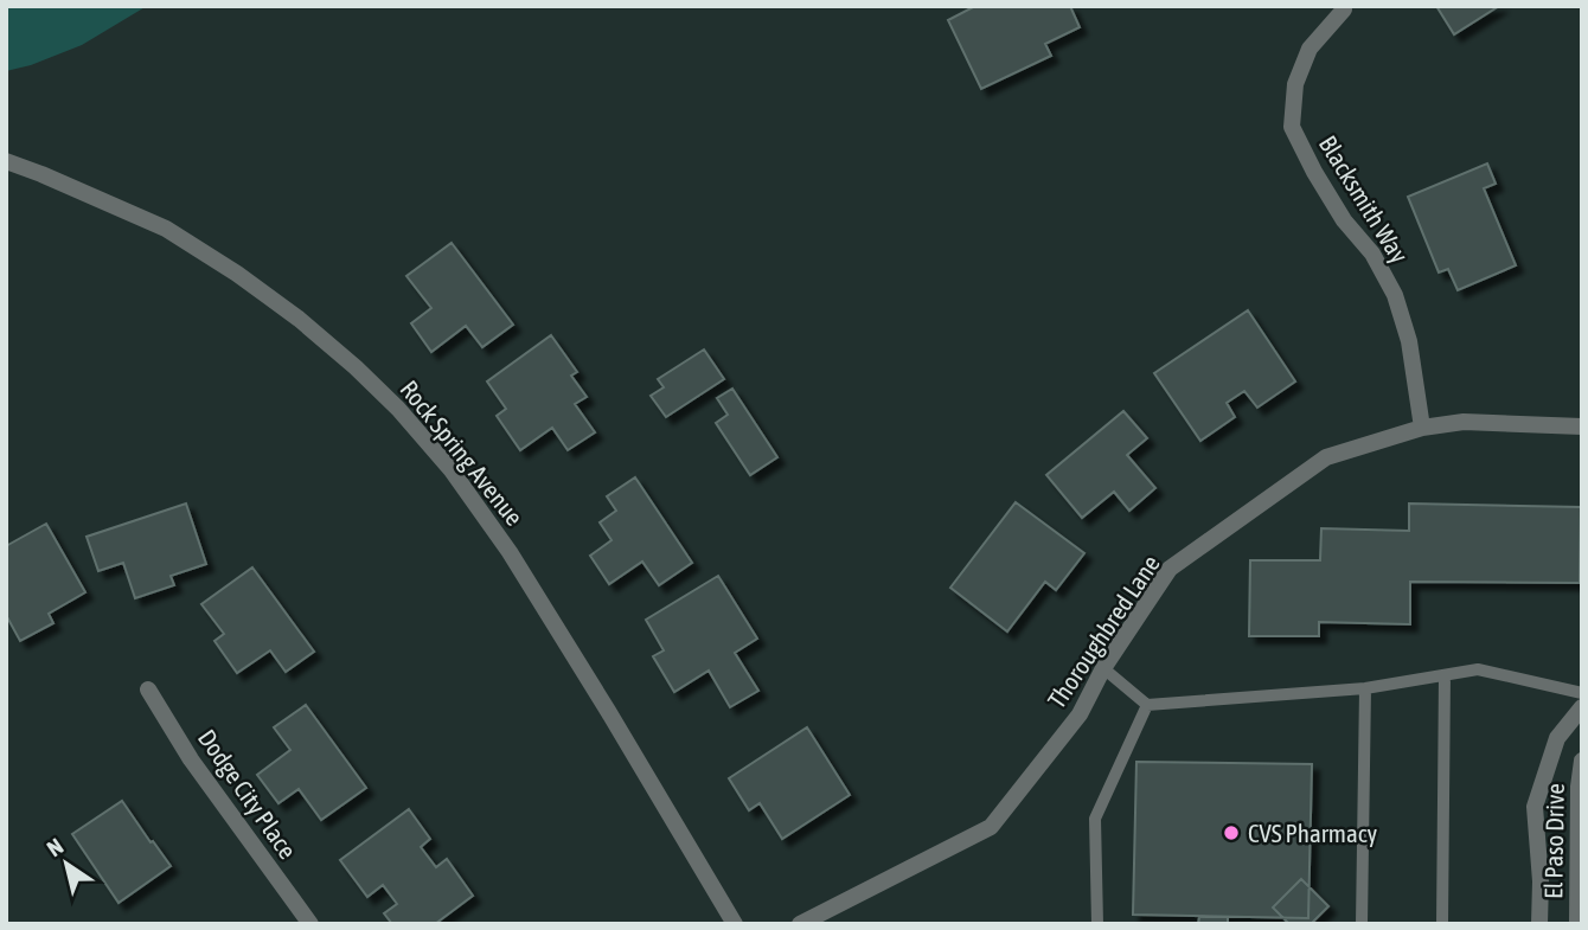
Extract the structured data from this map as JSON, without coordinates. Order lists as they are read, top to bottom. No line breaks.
{"streets":{"street":["Blacksmith Way","Rock Spring Avenue","Thoroughbred Lane","Dodge City Place","El Paso Drive"]},"crossings":[["Blacksmith Way","Thoroughbred Lane"]],"places":["CVS Pharmacy"],"north":"top left"}
